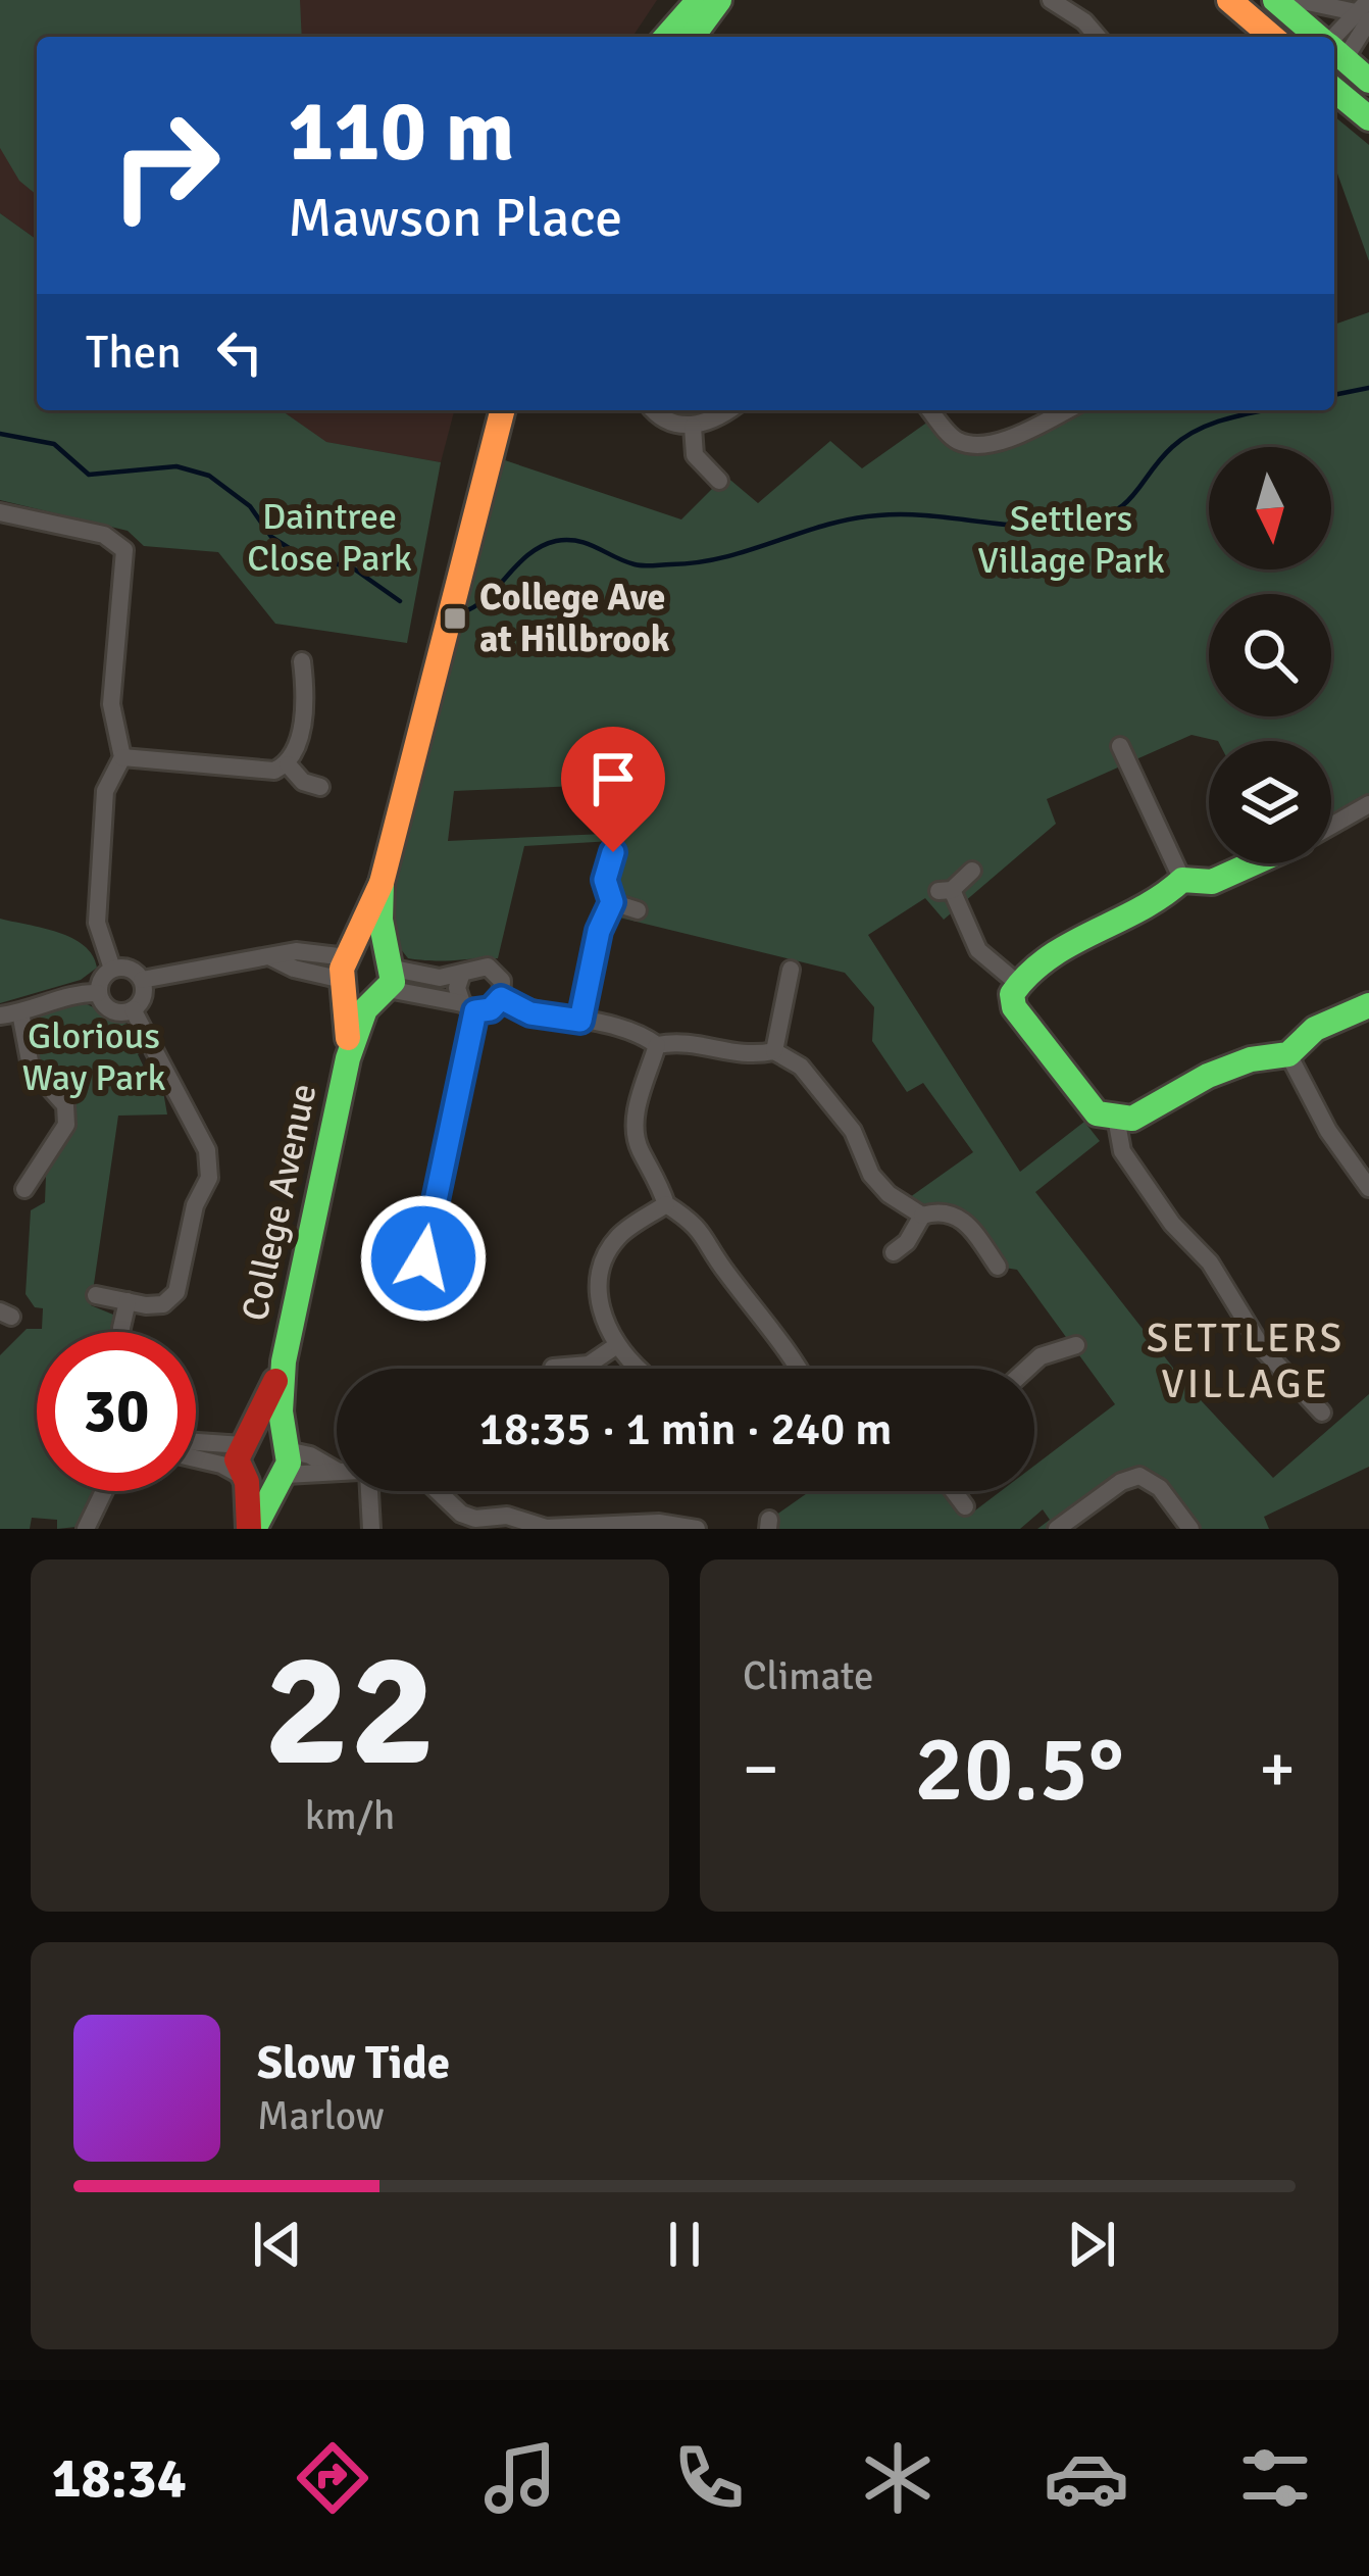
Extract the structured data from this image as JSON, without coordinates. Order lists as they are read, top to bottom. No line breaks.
{"streets":{"street":["College Avenue"]},"districts":["SETTLERS VILLAGE"],"parks":["Daintree Close Park","Settlers Village Park","Glorious Way Park"],"places":{"transit":["College Ave at Hillbrook"]},"north":"bottom","page":{"turn":["110 m","Mawson Place"],"then":"Then","limit":"30","trip":"18:35 · 1 min · 240 m","tile":[["22","km/h"],"Climate"],"heat":["−","20.5°","+"],"song":["Slow Tide","Marlow"],"tabs":"18:34"}}
